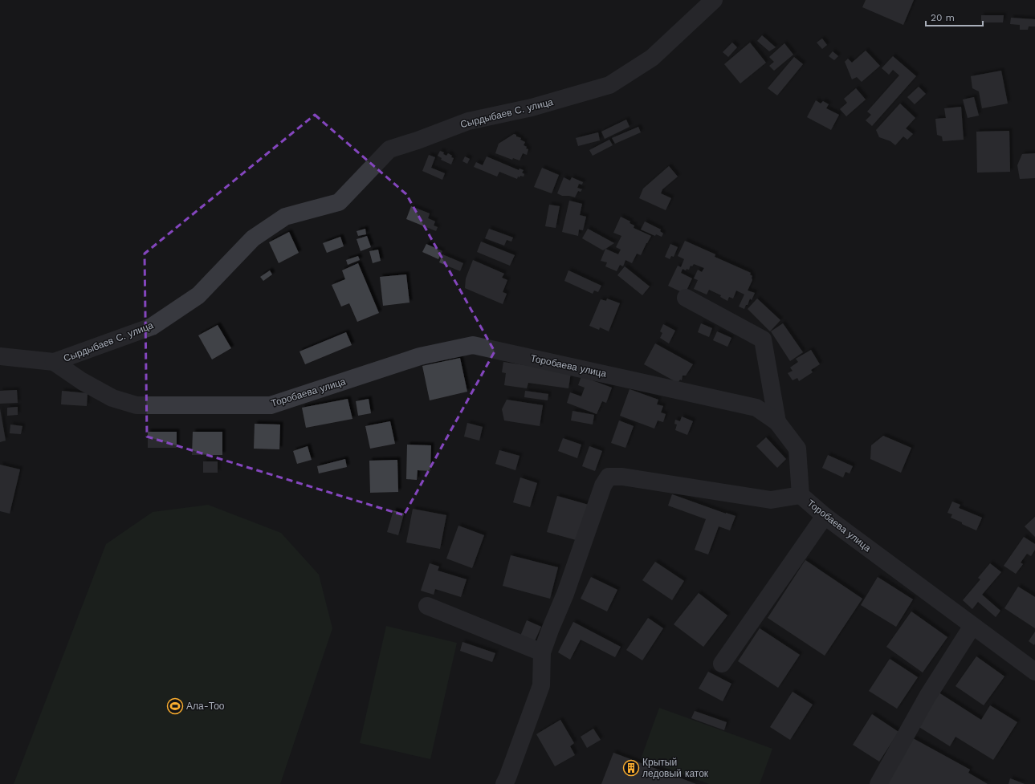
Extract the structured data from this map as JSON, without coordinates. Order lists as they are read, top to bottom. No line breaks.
{"streets":{"street":["Сырдыбаев С. улица","Торобаева улица"]},"crossings":[["Сырдыбаев С. улица","Торобаева улица"]],"places":{"sports":["Ала-Тоо"],"building":["Крытый ледовый каток"]},"scale_bar":"20 m"}
